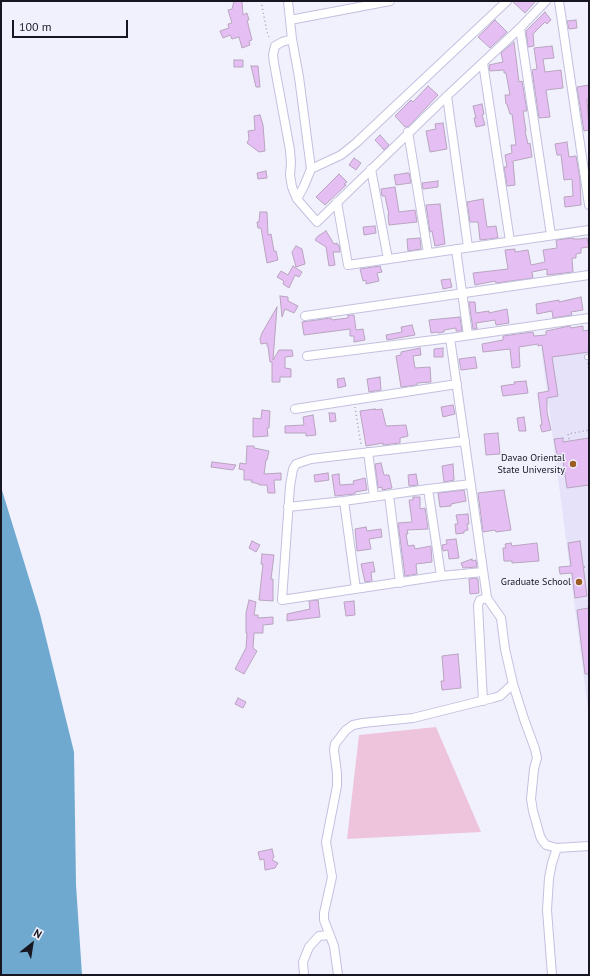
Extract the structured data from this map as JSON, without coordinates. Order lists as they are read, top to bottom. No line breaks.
{"places":["Davao Oriental State University","Graduate School"],"scale_bar":"100 m","north":"top right"}
